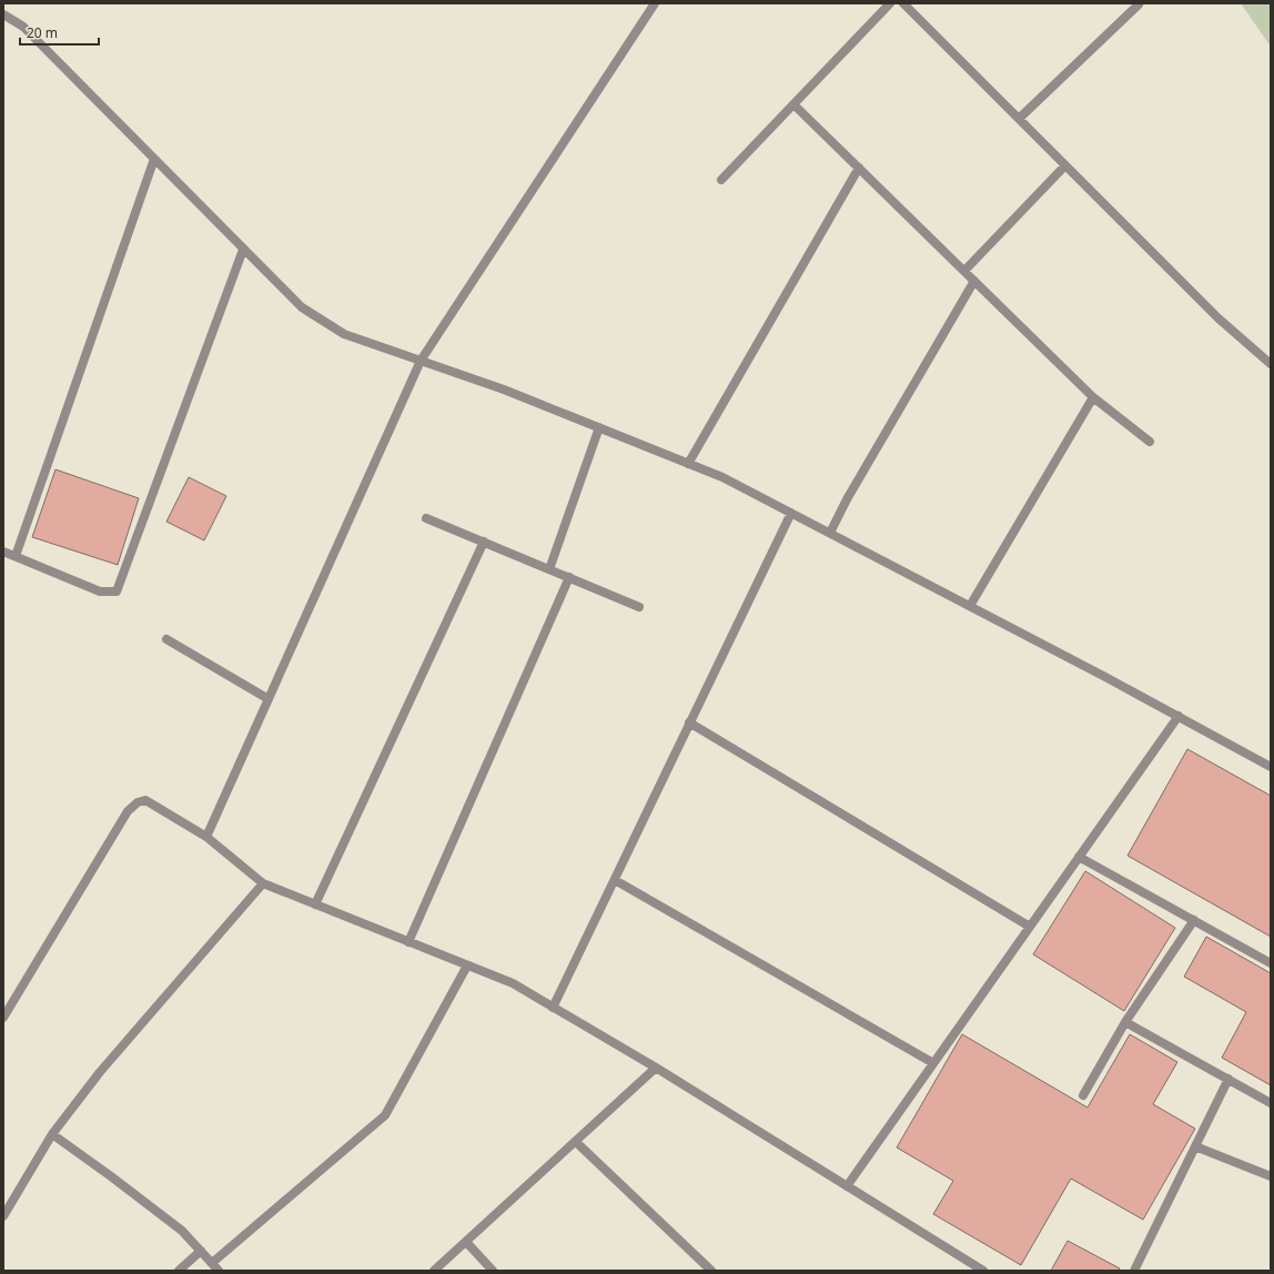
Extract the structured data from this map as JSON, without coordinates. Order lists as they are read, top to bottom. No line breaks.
{"scale_bar":"20 m"}
